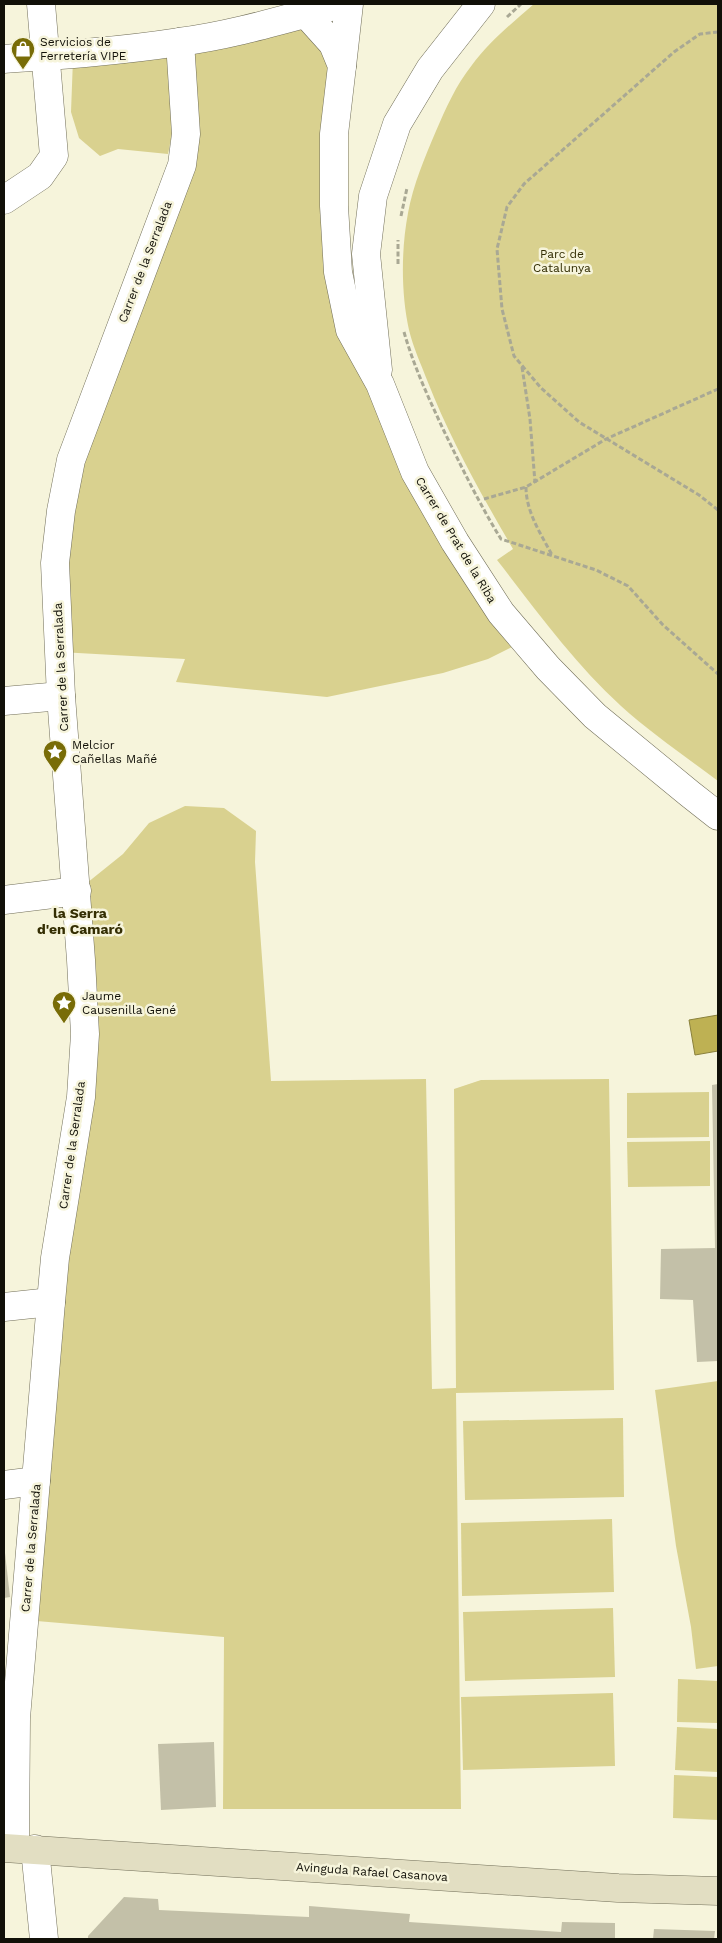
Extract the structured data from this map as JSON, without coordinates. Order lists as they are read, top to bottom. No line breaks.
{"streets":{"street":["Carrer de la Serralada","Carrer de Prat de la Riba","Avinguda Rafael Casanova"]},"crossings":[["Carrer de la Serralada","Avinguda Rafael Casanova"]],"districts":["la Serra d'en Camaró"],"parks":["Parc de Catalunya"],"places":{"shop":["Servicios de Ferretería VIPE"],"place":["Melcior Cañellas Mañé","Jaume Causenilla Gené"]}}
